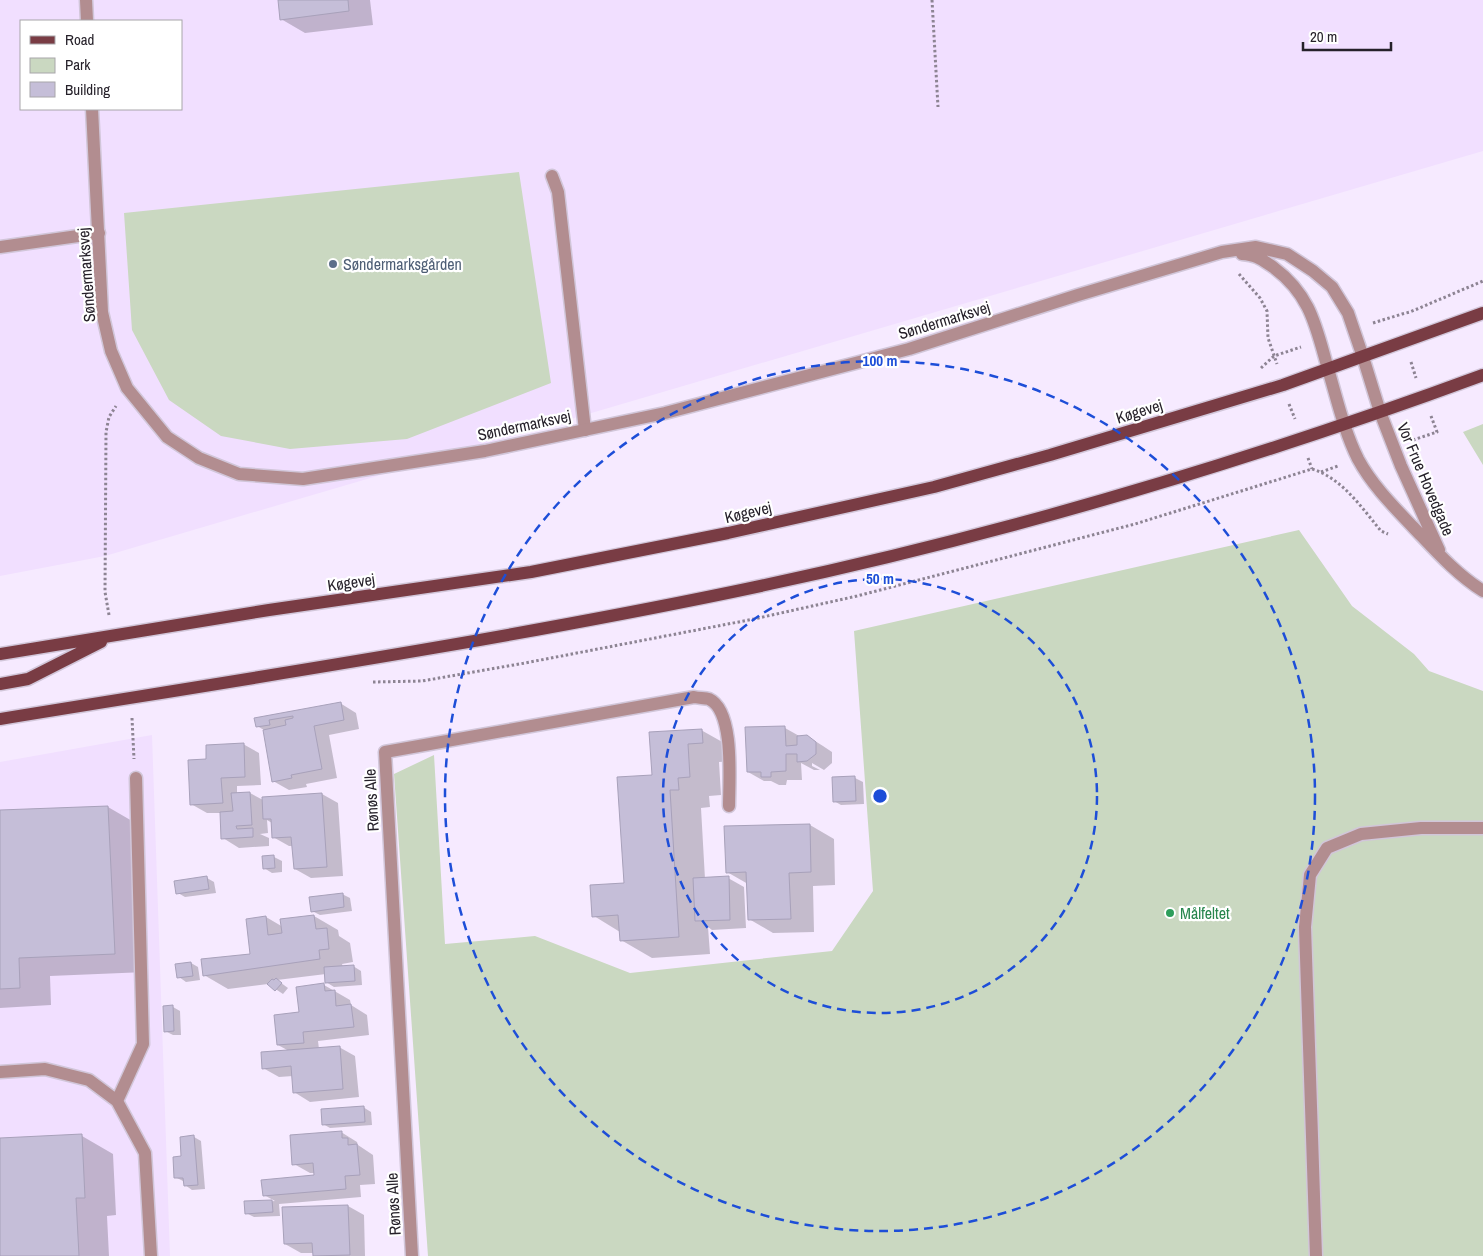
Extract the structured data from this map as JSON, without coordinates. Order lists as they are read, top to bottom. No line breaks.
{"streets":{"main road":["Køgevej"],"street":["Søndermarksvej","Vor Frue Hovedgade","Rønøs Alle"]},"crossings":[["Søndermarksvej","Køgevej"],["Søndermarksvej","Vor Frue Hovedgade"],["Køgevej","Vor Frue Hovedgade"]],"places":["Søndermarksgården","Målfeltet"],"legend":["Road","Park","Building"],"scale_bar":"20 m","rings":["100 m","50 m"]}
